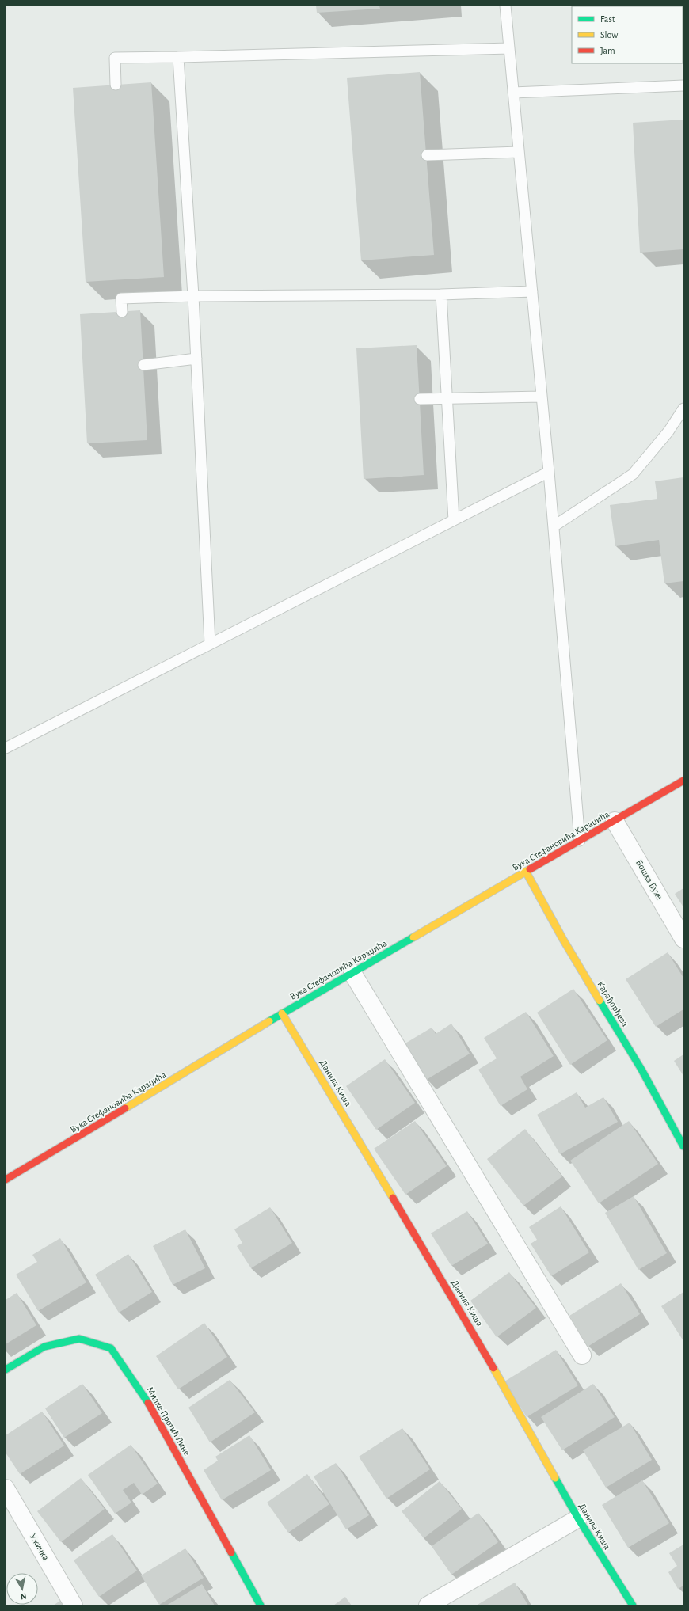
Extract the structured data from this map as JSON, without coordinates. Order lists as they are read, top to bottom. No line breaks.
{"streets":{"street":["Вука Стефановића Караџића","Бошка Бухе","Карађорђева","Данила Киша","Милке Протић Лине","Ужичка"]},"crossings":[["Вука Стефановића Караџића","Бошка Бухе"],["Вука Стефановића Караџића","Карађорђева"],["Вука Стефановића Караџића","Данила Киша"]],"legend":["Fast","Slow","Jam"],"north":"bottom"}
